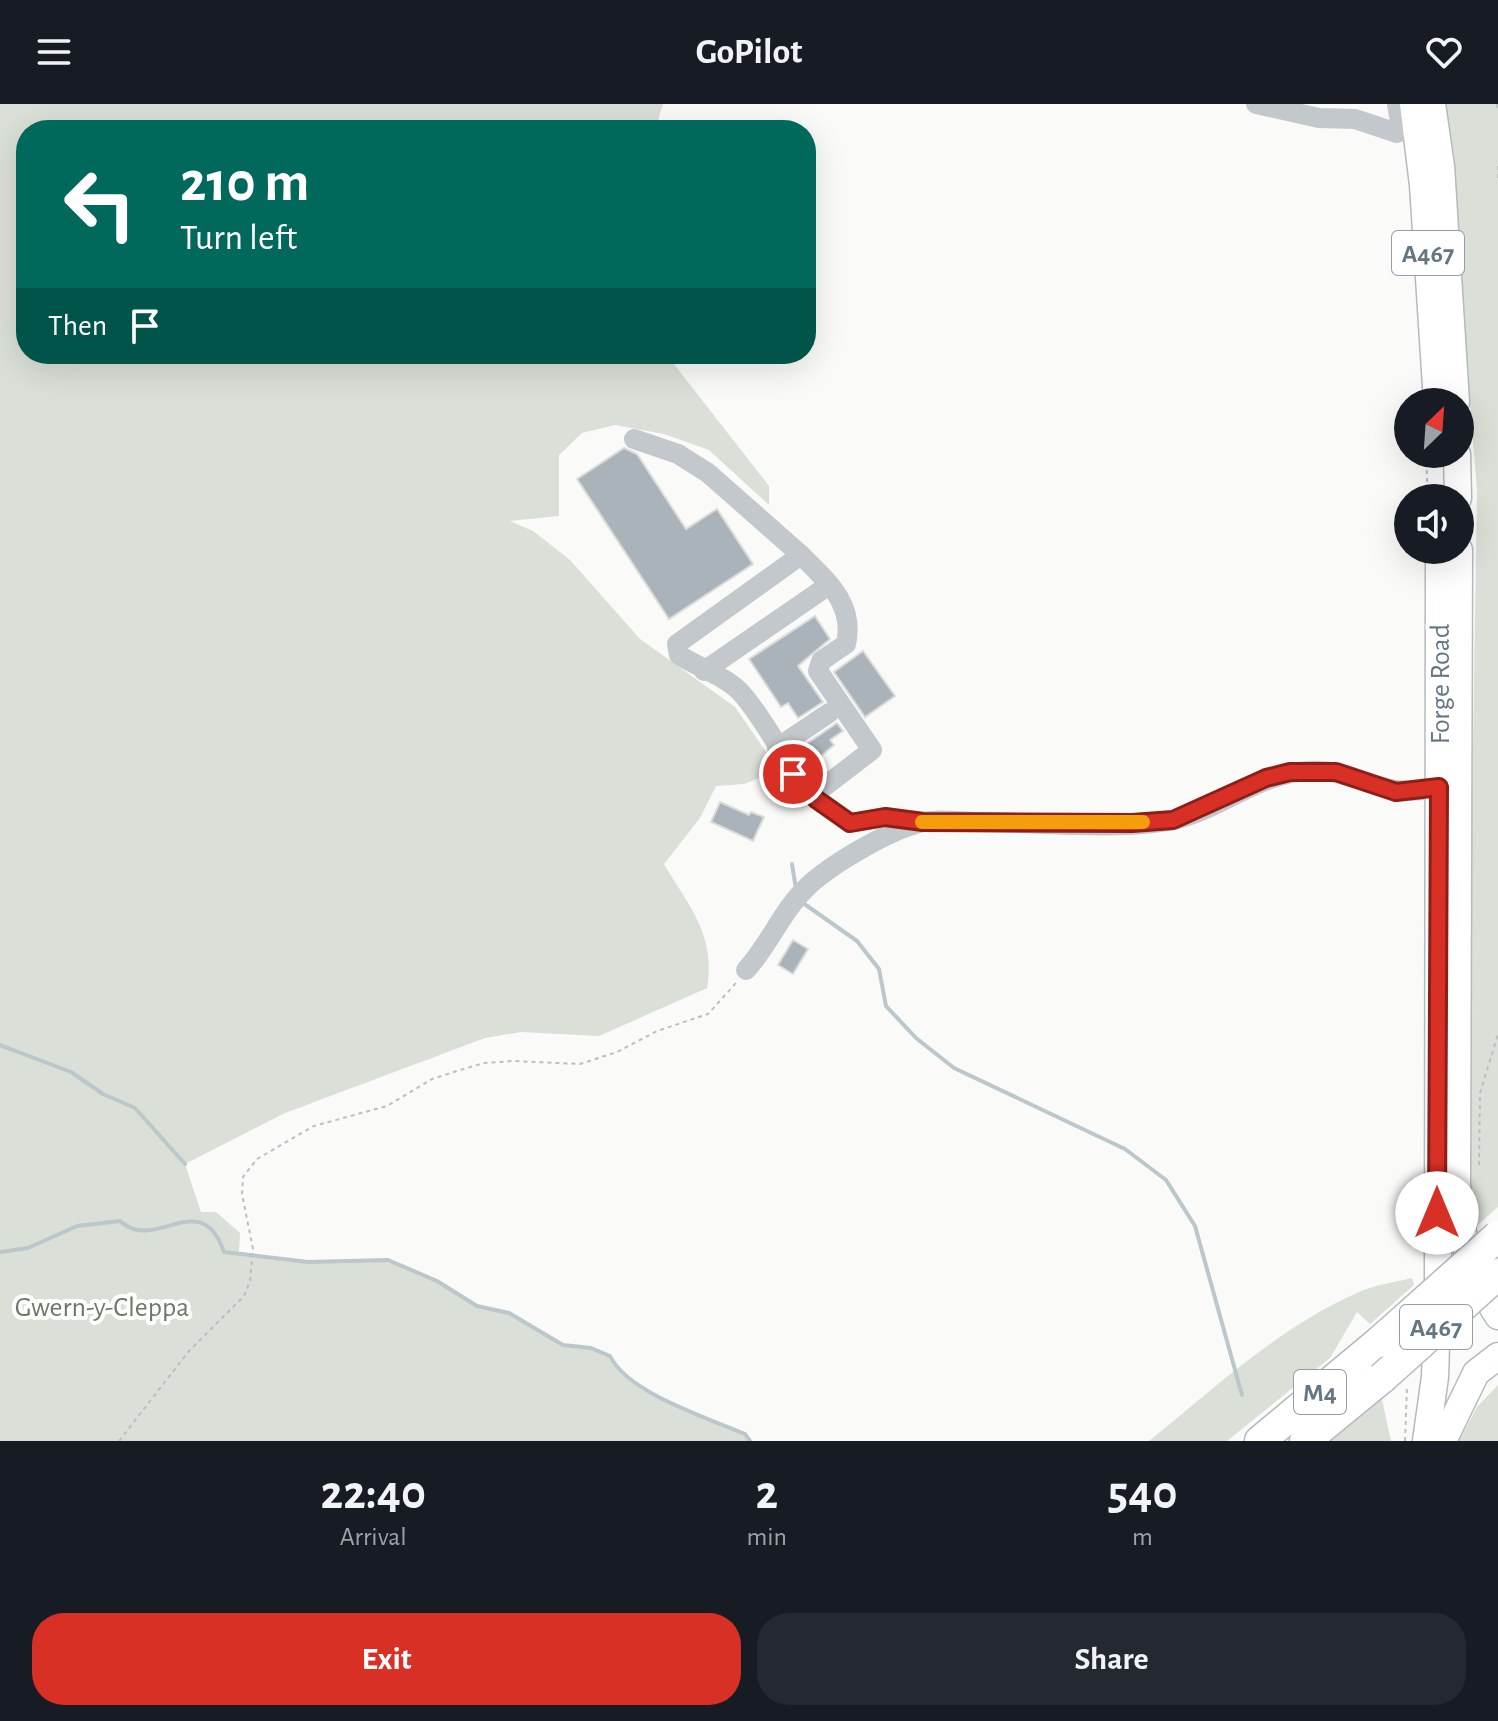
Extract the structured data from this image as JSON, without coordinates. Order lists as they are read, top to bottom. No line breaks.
{"streets":{"highway":["M4"],"main road":["A467","Forge Road"]},"crossings":[["Forge Road","M4"]],"parks":["Gwern-y-Cleppa"],"north":"top right","page":{"header":"GoPilot","turn":["210 m","Turn left"],"then":"Then","eta":["22:40","Arrival","2","min","540","m"],"buttons":["Exit","Share"]}}
